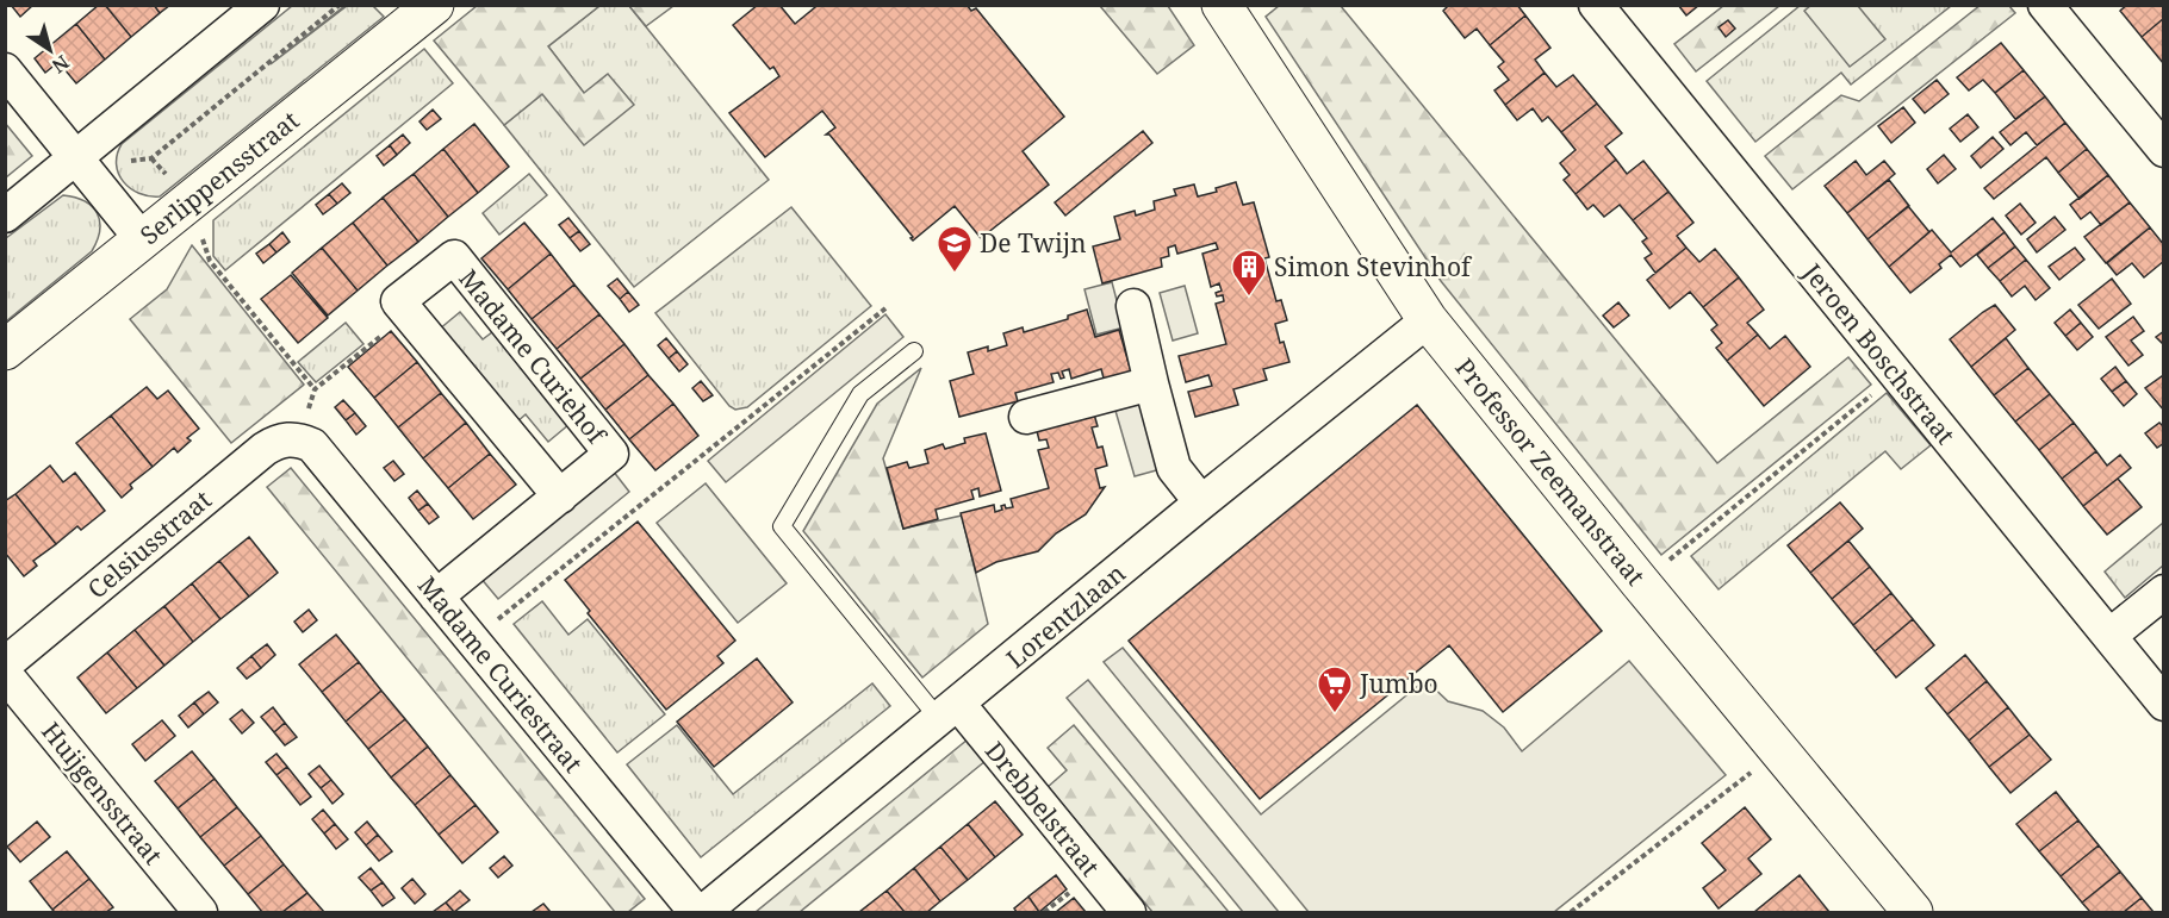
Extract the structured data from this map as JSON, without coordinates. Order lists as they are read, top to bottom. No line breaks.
{"streets":{"street":["Serlippensstraat","Jeroen Boschstraat","Madame Curiehof","Professor Zeemanstraat","Celsiusstraat","Lorentzlaan","Madame Curiestraat","Huijgensstraat","Drebbelstraat"]},"crossings":[["Madame Curiehof","Madame Curiestraat"],["Professor Zeemanstraat","Lorentzlaan"],["Celsiusstraat","Madame Curiestraat"],["Lorentzlaan","Drebbelstraat"]],"places":{"school or university":["De Twijn"],"building":["Simon Stevinhof"],"supermarket":["Jumbo"]},"north":"bottom right"}
